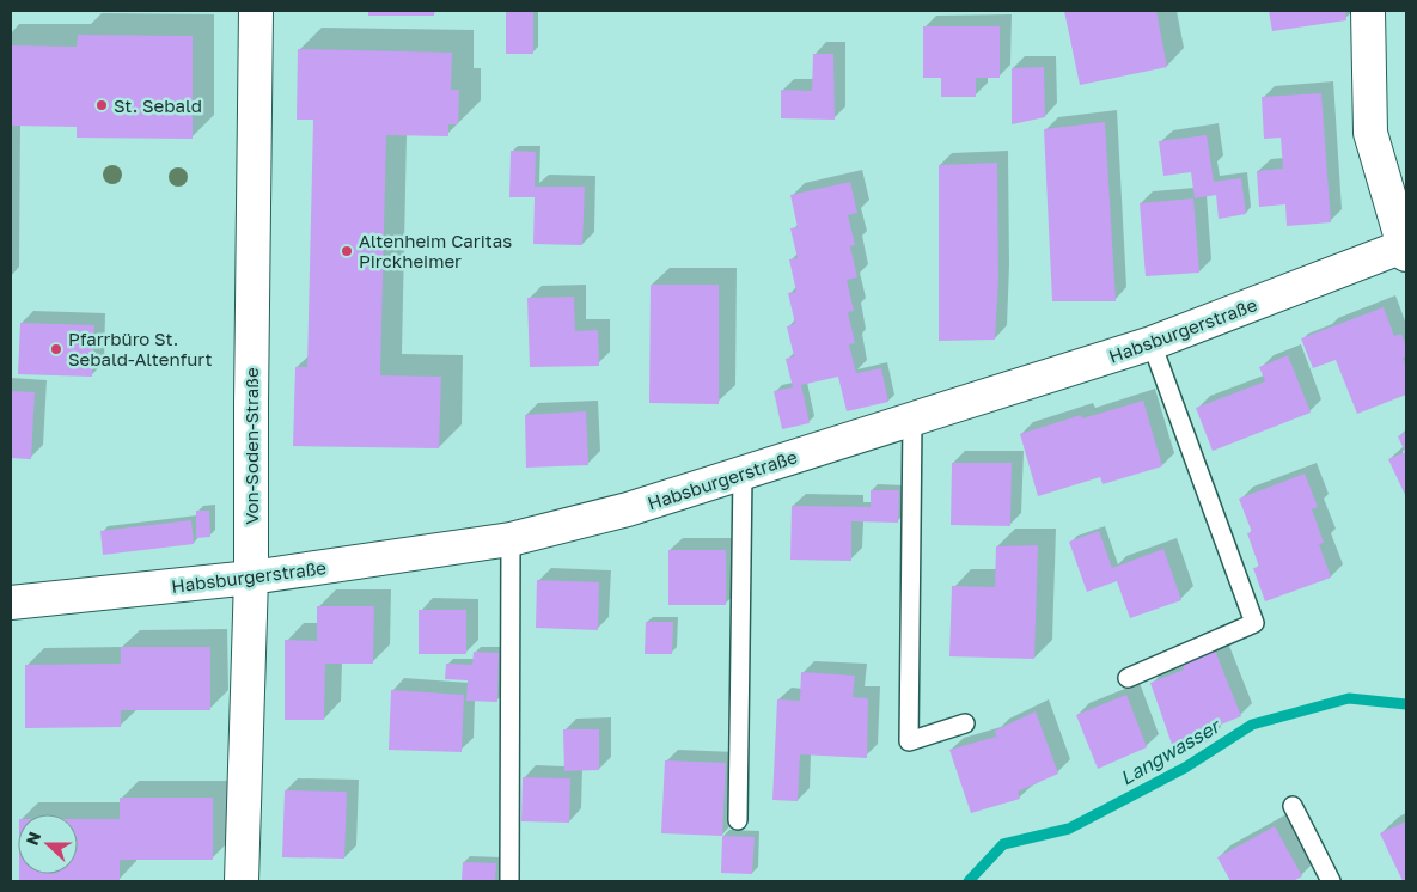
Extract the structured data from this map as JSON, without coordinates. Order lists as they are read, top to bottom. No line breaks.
{"streets":{"street":["Habsburgerstraße","Von-Soden-Straße"]},"crossings":[["Habsburgerstraße","Von-Soden-Straße"]],"water":["Langwasser"],"places":["St. Sebald","Altenheim Caritas Pirckheimer","Pfarrbüro St. Sebald-Altenfurt"],"north":"left"}
